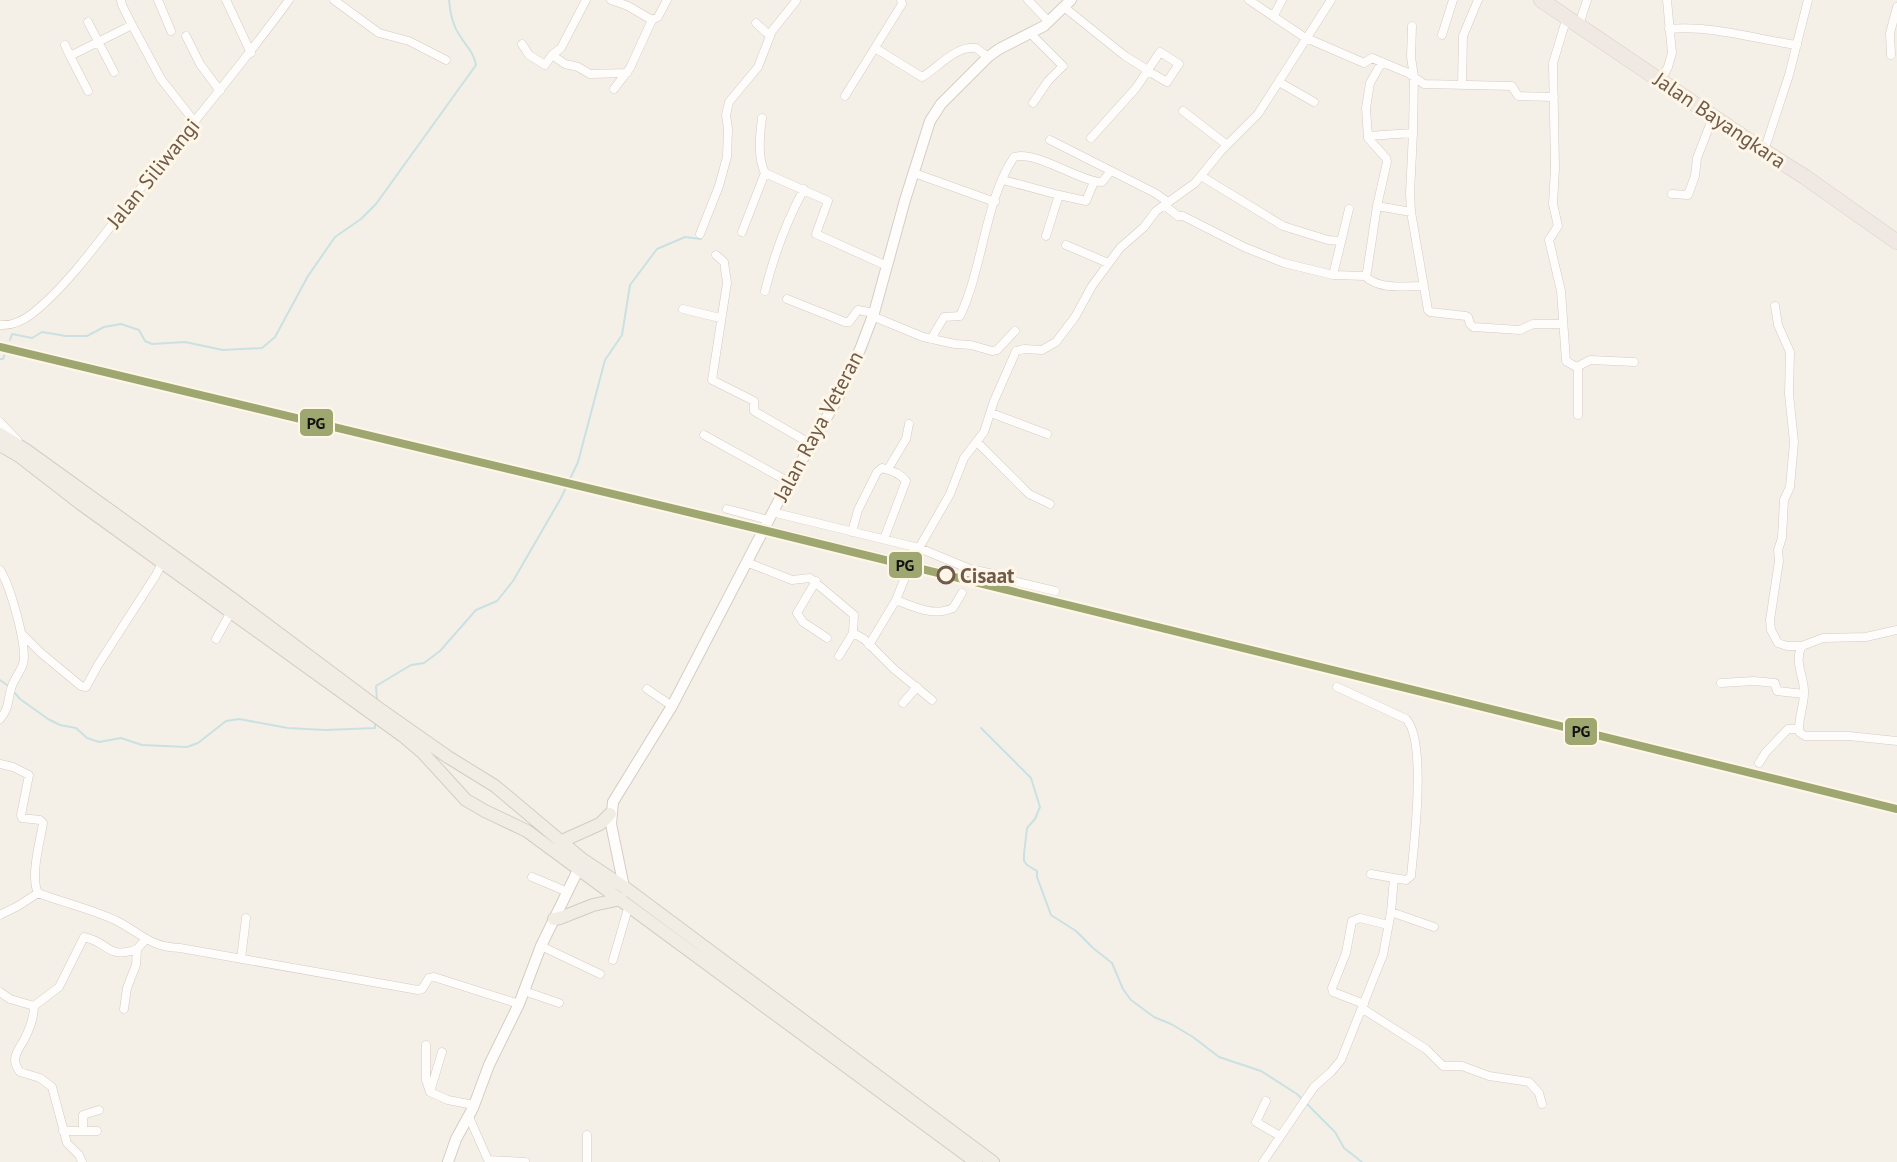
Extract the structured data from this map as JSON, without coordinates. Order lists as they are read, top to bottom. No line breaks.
{"streets":{"highway":["Jalan Bayangkara"],"street":["Jalan Siliwangi","Jalan Raya Veteran"]},"places":["Cisaat"],"lines":["transit line PG"]}
